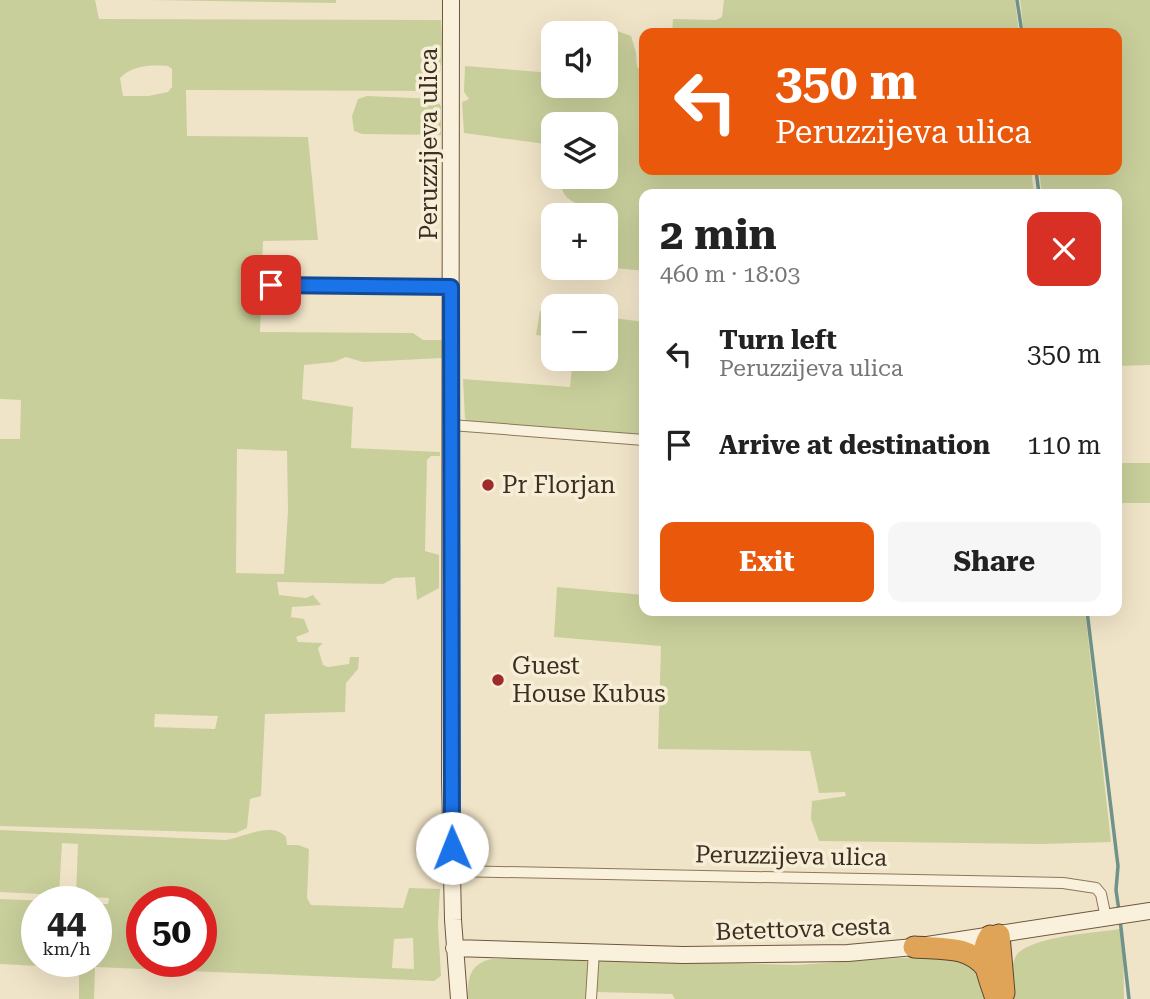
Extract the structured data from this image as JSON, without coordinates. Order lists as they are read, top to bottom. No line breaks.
{"streets":{"main road":["Peruzzijeva ulica","Betettova cesta"]},"crossings":[["Peruzzijeva ulica","Betettova cesta"]],"places":["Pr Florjan","Guest House Kubus"],"page":{"map_buttons":["+","−"],"turn":["350 m","Peruzzijeva ulica"],"heading":["2 min","460 m · 18:03"],"list":[{"name":"Turn left","note":"Peruzzijeva ulica","value":"350 m"},{"name":"Arrive at destination","value":"110 m"}],"buttons":["Exit","Share"],"speed":"44 km/h","limit":"50"}}
